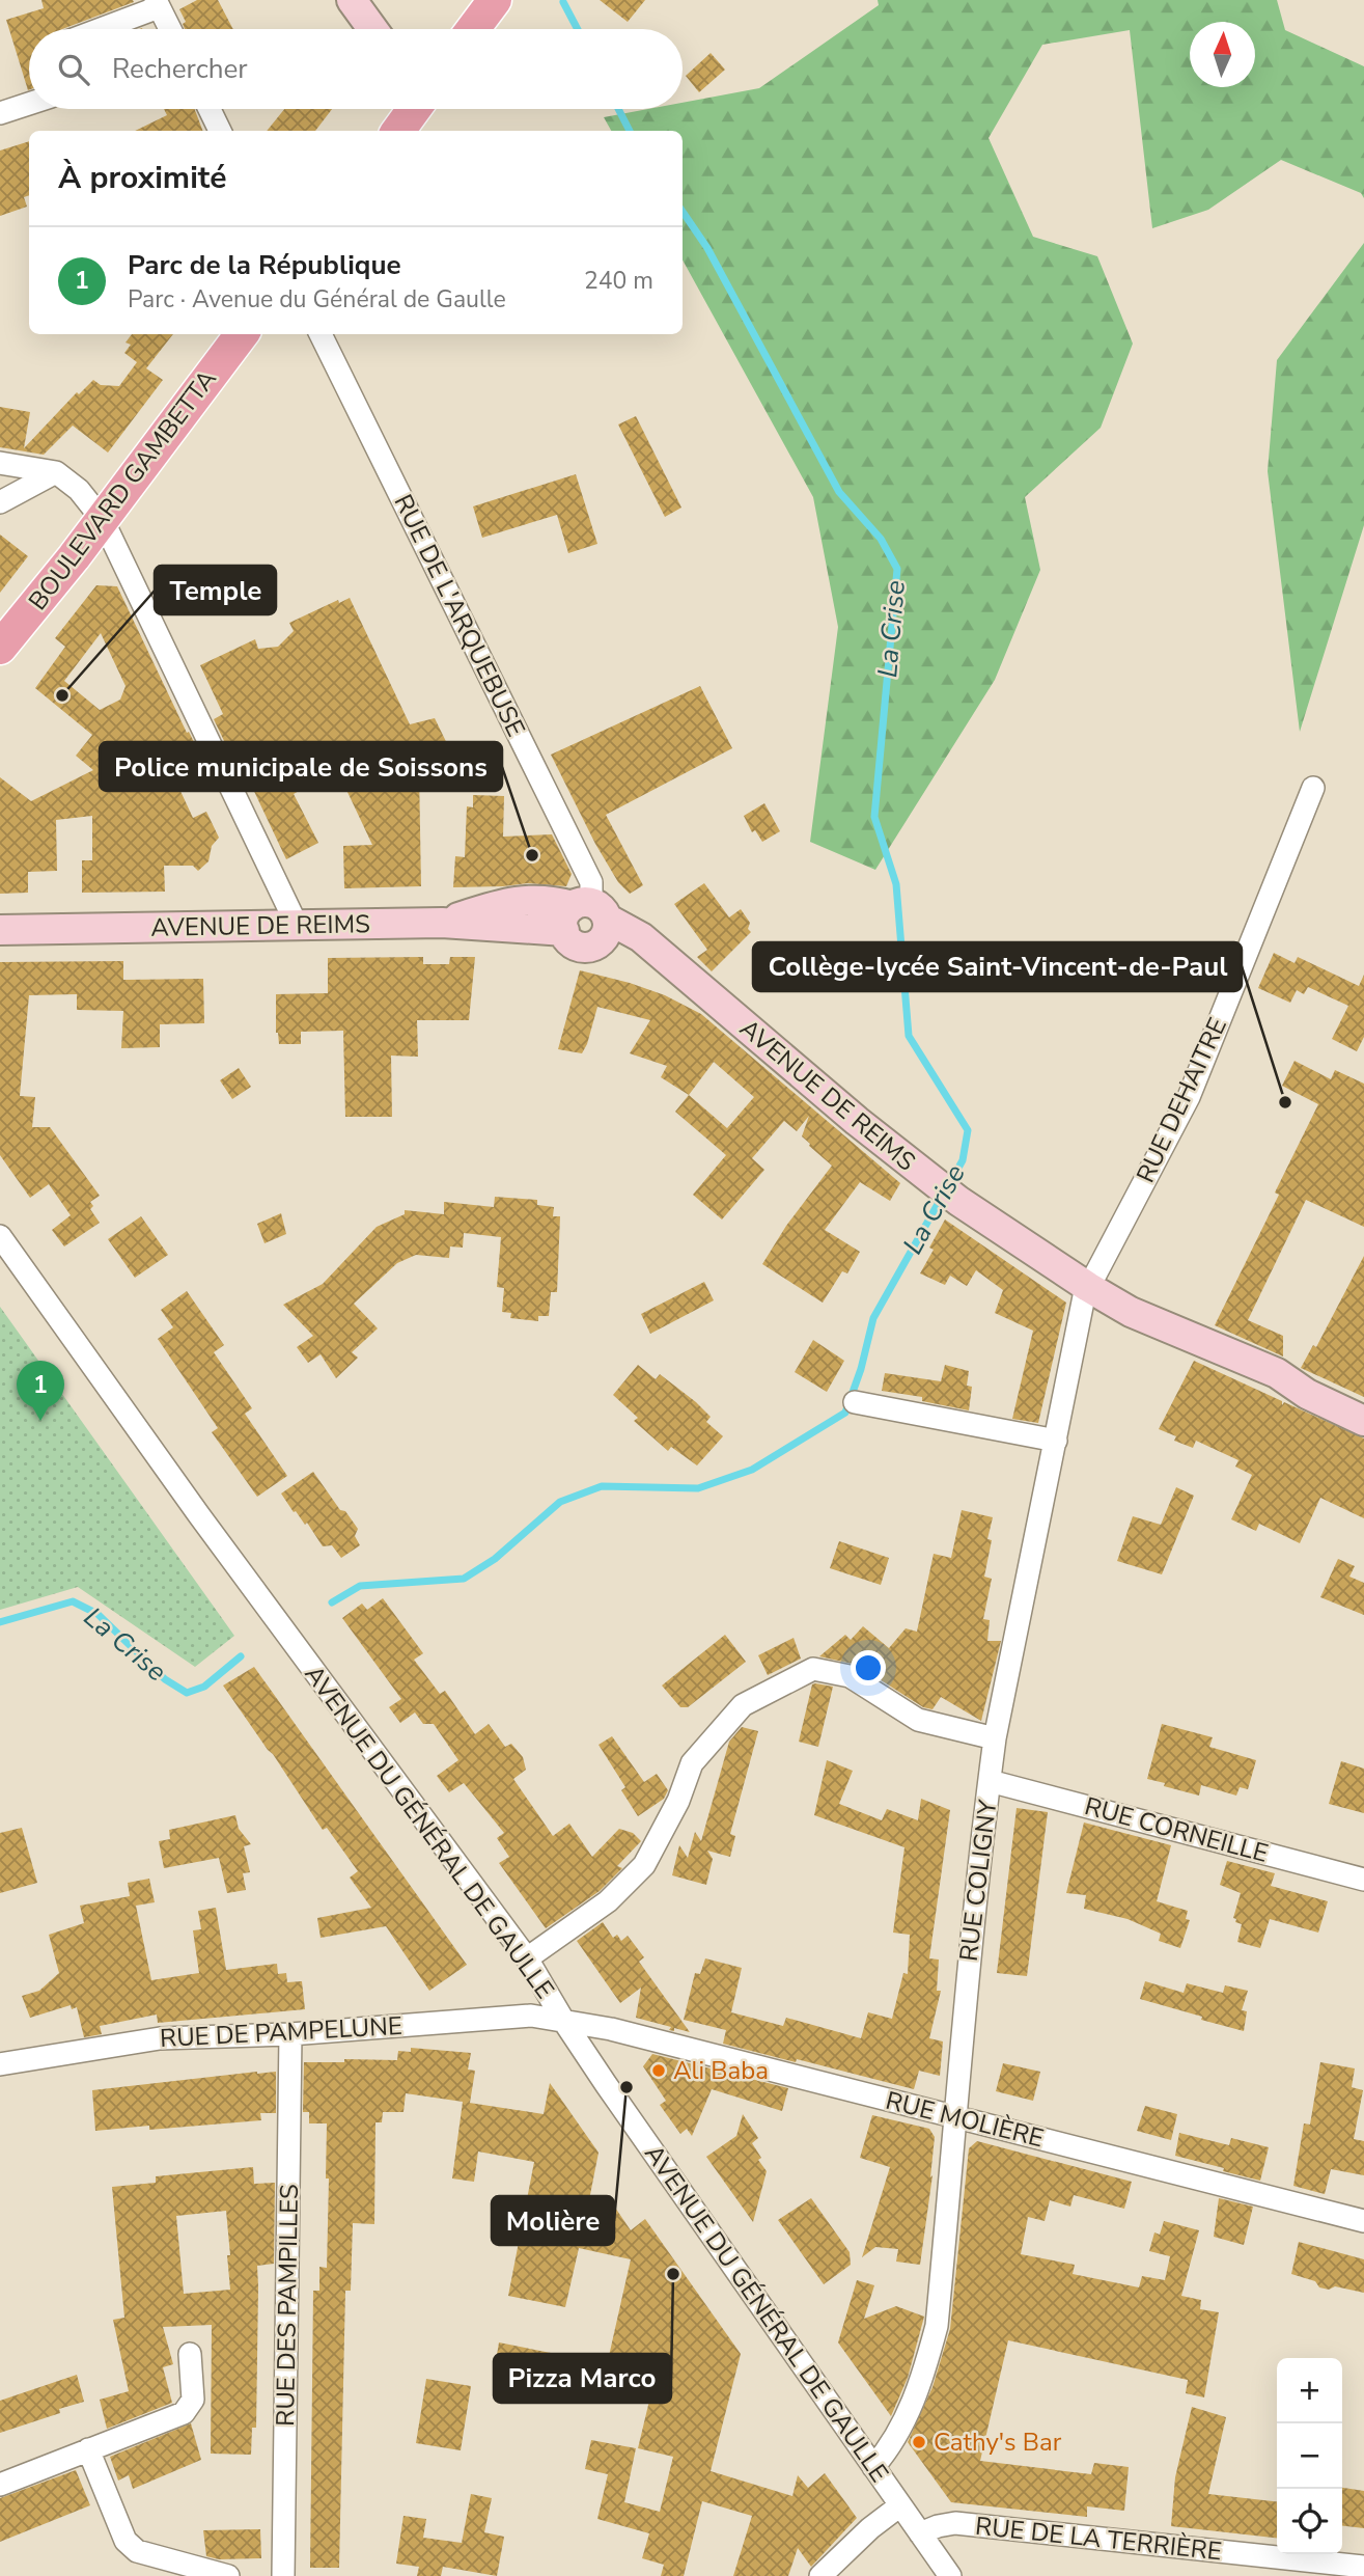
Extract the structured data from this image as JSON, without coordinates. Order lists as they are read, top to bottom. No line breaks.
{"streets":{"main road":["BOULEVARD GAMBETTA","AVENUE DE REIMS"],"street":["RUE DE L'ARQUEBUSE","RUE DEHAITRE","RUE CORNEILLE","AVENUE DU GÉNÉRAL DE GAULLE","RUE COLIGNY","RUE DE PAMPELUNE","RUE MOLIÈRE","RUE DES PAMPILLES","RUE DE LA TERRIÈRE"]},"crossings":[["RUE DE L'ARQUEBUSE","AVENUE DE REIMS"],["AVENUE DE REIMS","RUE DEHAITRE"],["AVENUE DE REIMS","RUE COLIGNY"],["RUE DEHAITRE","RUE COLIGNY"],["RUE CORNEILLE","RUE COLIGNY"],["AVENUE DU GÉNÉRAL DE GAULLE","RUE COLIGNY"],["AVENUE DU GÉNÉRAL DE GAULLE","RUE DE PAMPELUNE"],["AVENUE DU GÉNÉRAL DE GAULLE","RUE MOLIÈRE"],["AVENUE DU GÉNÉRAL DE GAULLE","RUE DE LA TERRIÈRE"],["RUE COLIGNY","RUE MOLIÈRE"],["RUE DE PAMPELUNE","RUE MOLIÈRE"],["RUE DE PAMPELUNE","RUE DES PAMPILLES"]],"water":["La Crise"],"places":["Temple","Police municipale de Soissons","Collège-lycée Saint-Vincent-de-Paul","Ali Baba","Molière","Pizza Marco","Cathy's Bar"],"north":"top","page":{"search":"Rechercher","heading":"À proximité","list":[{"mark":"1","name":"Parc de la République","note":"Parc · Avenue du Général de Gaulle","value":"240 m"}],"pins":"1","map_buttons":["+","−"]}}
